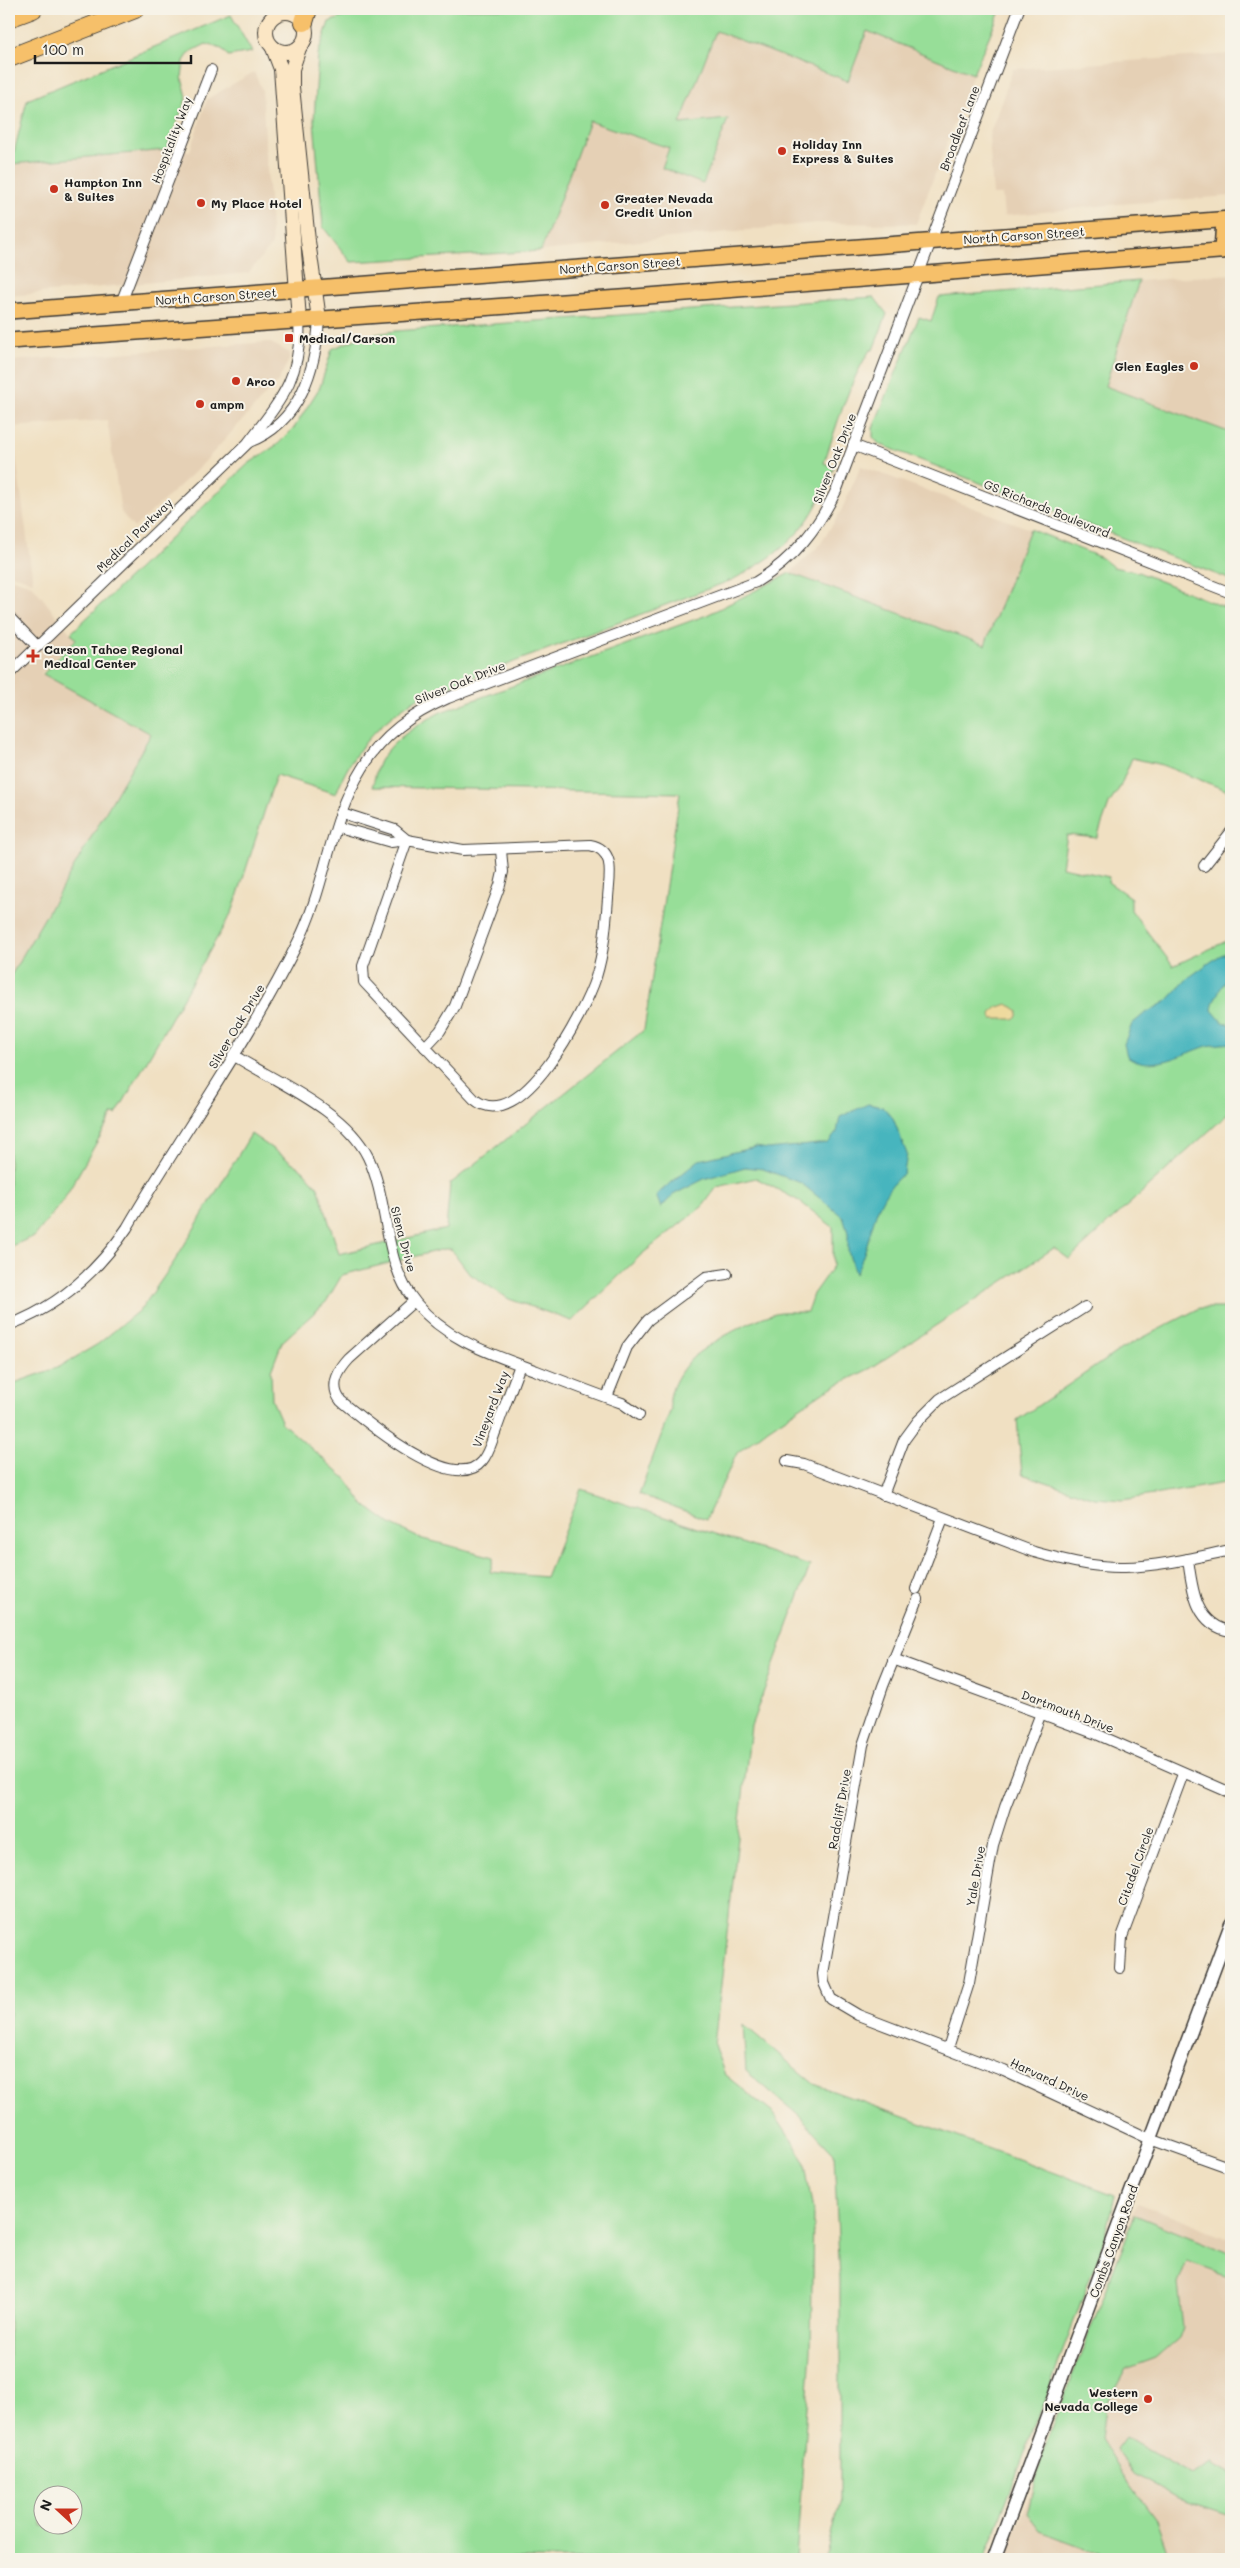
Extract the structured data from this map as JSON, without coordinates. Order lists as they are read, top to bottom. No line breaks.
{"streets":{"main road":["North Carson Street"],"street":["Broadleaf Lane","Hospitality Way","Silver Oak Drive","GS Richards Boulevard","Medical Parkway","Siena Drive","Vineyard Way","Dartmouth Drive","Radcliff Drive","Citadel Circle","Yale Drive","Harvard Drive","Combs Canyon Road"]},"crossings":[["Broadleaf Lane","North Carson Street"],["Broadleaf Lane","Silver Oak Drive"],["Hospitality Way","North Carson Street"],["Silver Oak Drive","GS Richards Boulevard"],["Silver Oak Drive","Siena Drive"],["Siena Drive","Vineyard Way"],["Dartmouth Drive","Radcliff Drive"],["Dartmouth Drive","Citadel Circle"],["Dartmouth Drive","Yale Drive"],["Radcliff Drive","Harvard Drive"],["Yale Drive","Harvard Drive"],["Harvard Drive","Combs Canyon Road"]],"places":{"other":["Holiday Inn Express & Suites","Hampton Inn & Suites","My Place Hotel","Greater Nevada Credit Union","Glen Eagles","Arco","ampm","Western Nevada College"],"transit":["Medical/Carson"],"health":["Carson Tahoe Regional Medical Center"]},"scale_bar":"100 m","north":"left"}
